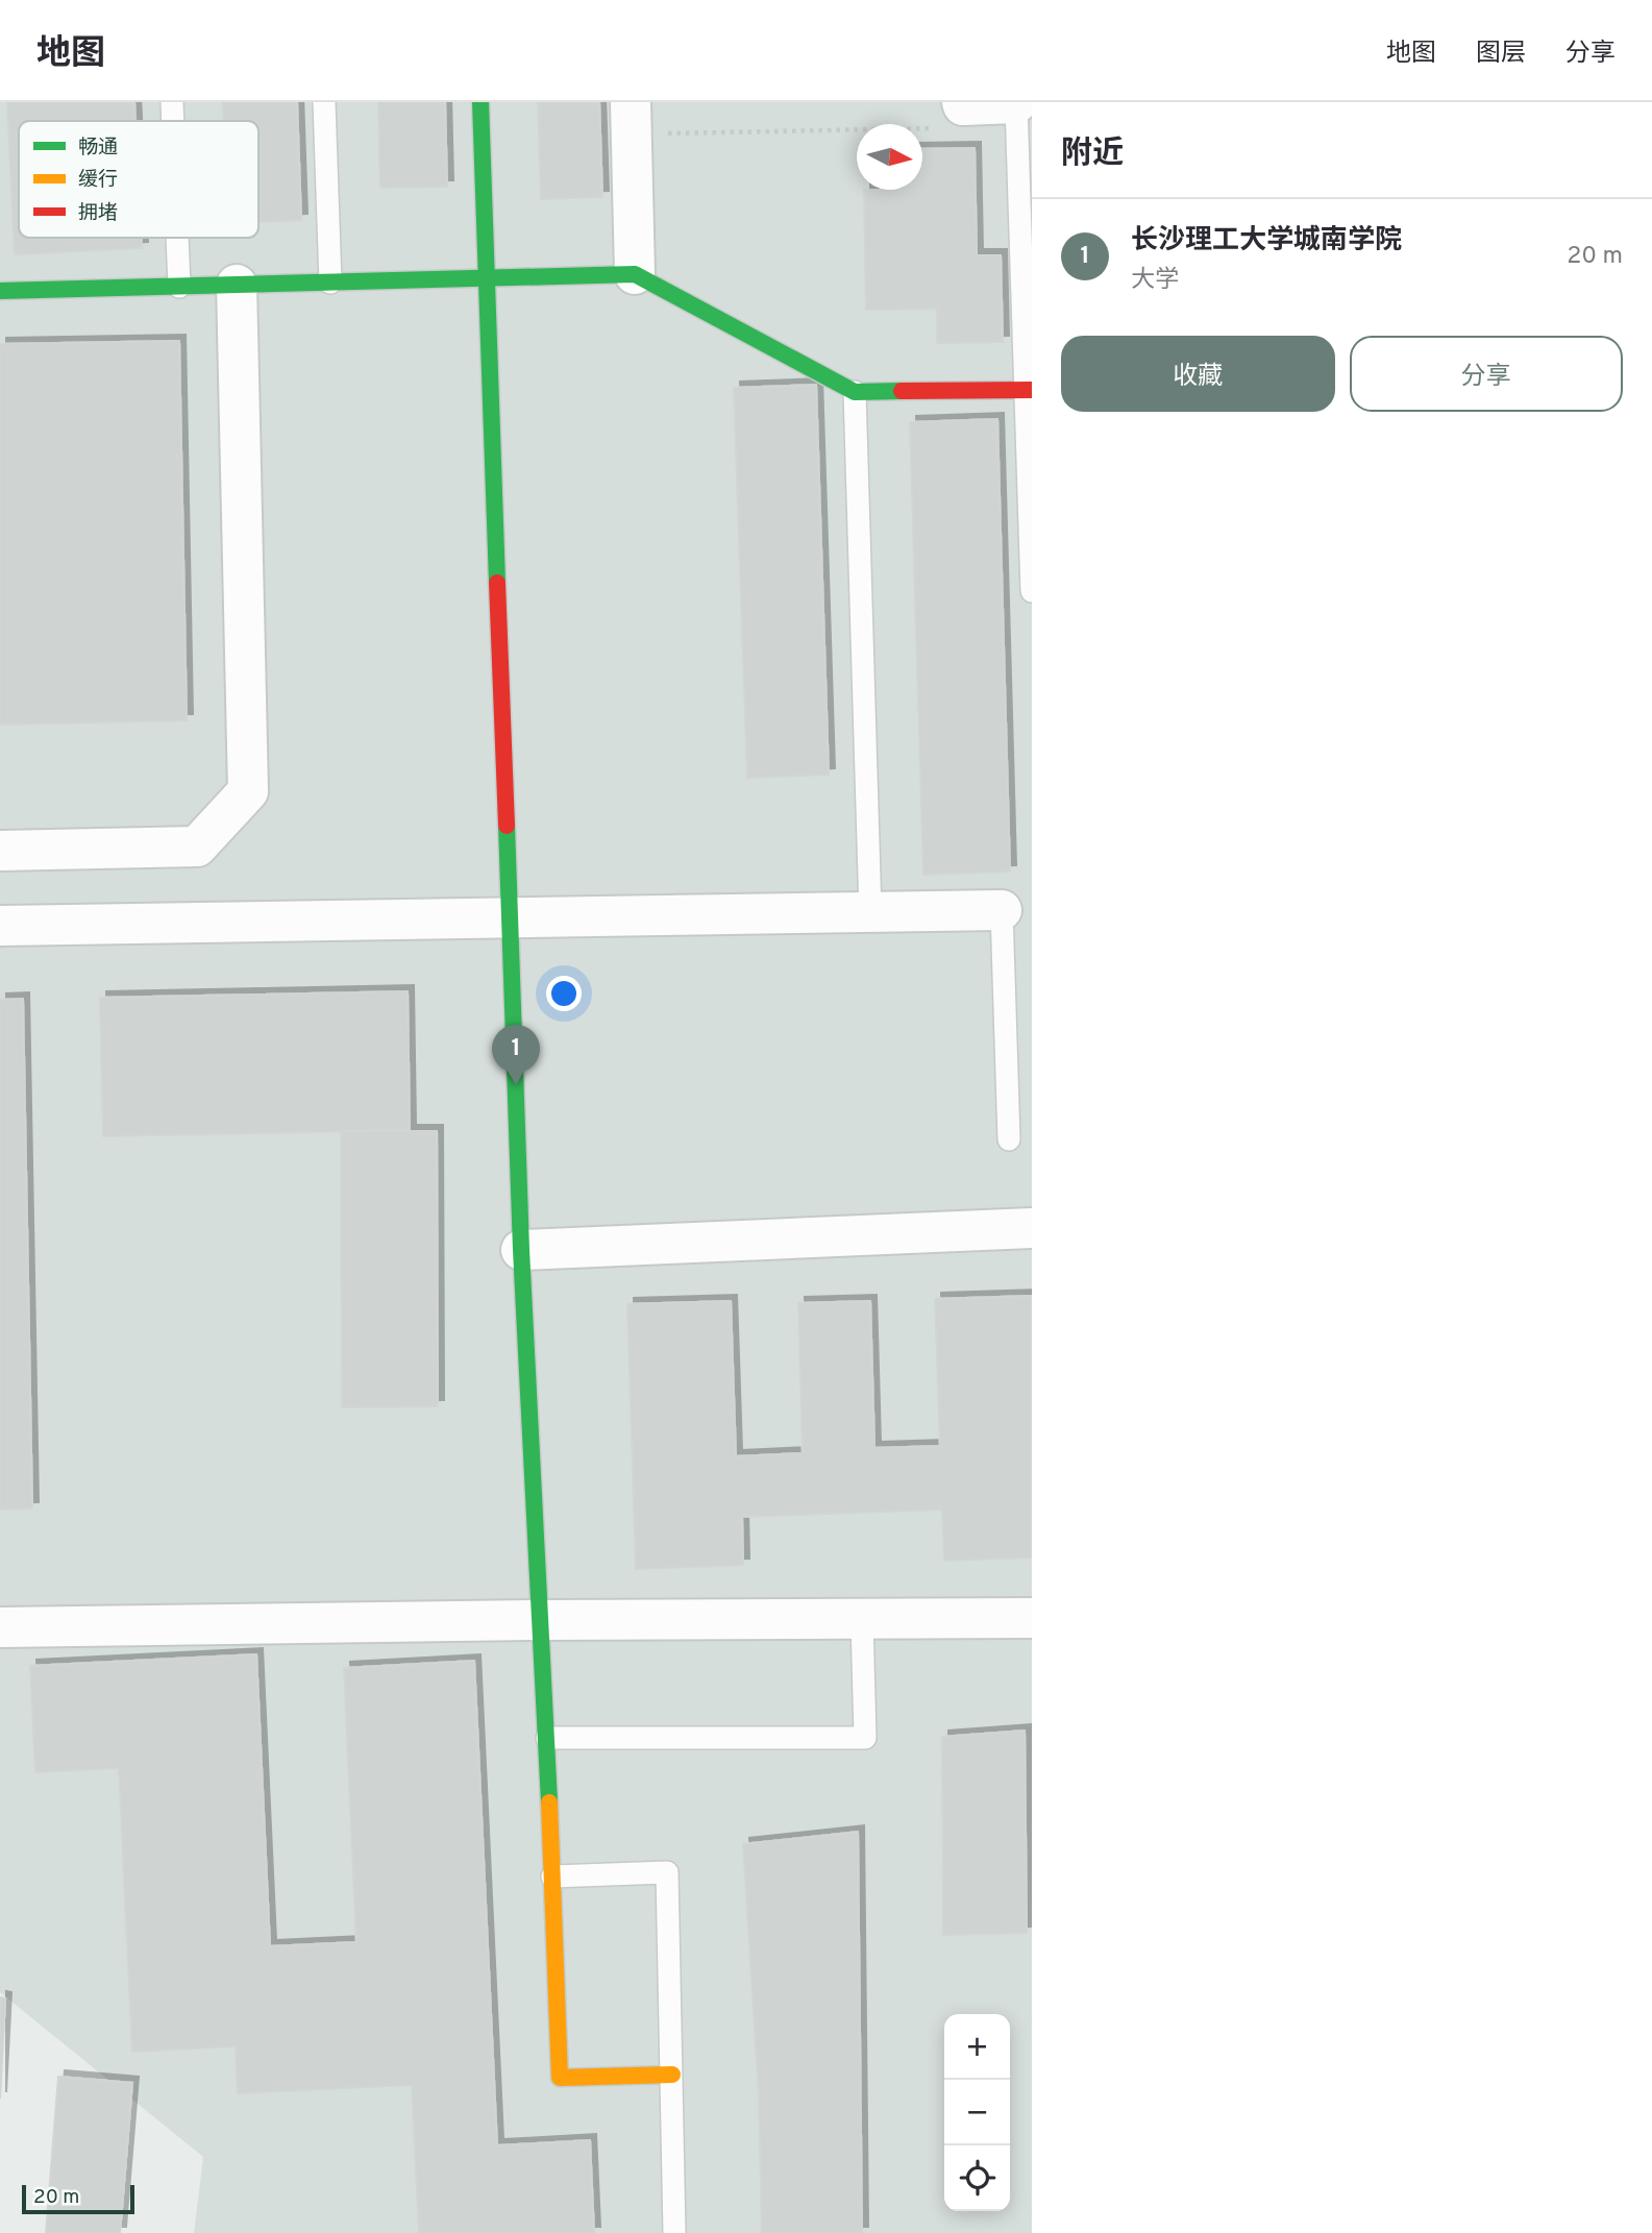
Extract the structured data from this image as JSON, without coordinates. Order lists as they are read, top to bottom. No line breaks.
{"legend":["畅通","缓行","拥堵"],"scale_bar":"20 m","north":"right","page":{"header":"地图","nav":["地图","图层","分享"],"heading":"附近","list":[{"mark":"1","name":"长沙理工大学城南学院","note":"大学","value":"20 m"}],"buttons":["收藏","分享"],"pins":"1","map_buttons":["+","−"],"scale":"20 m"}}
